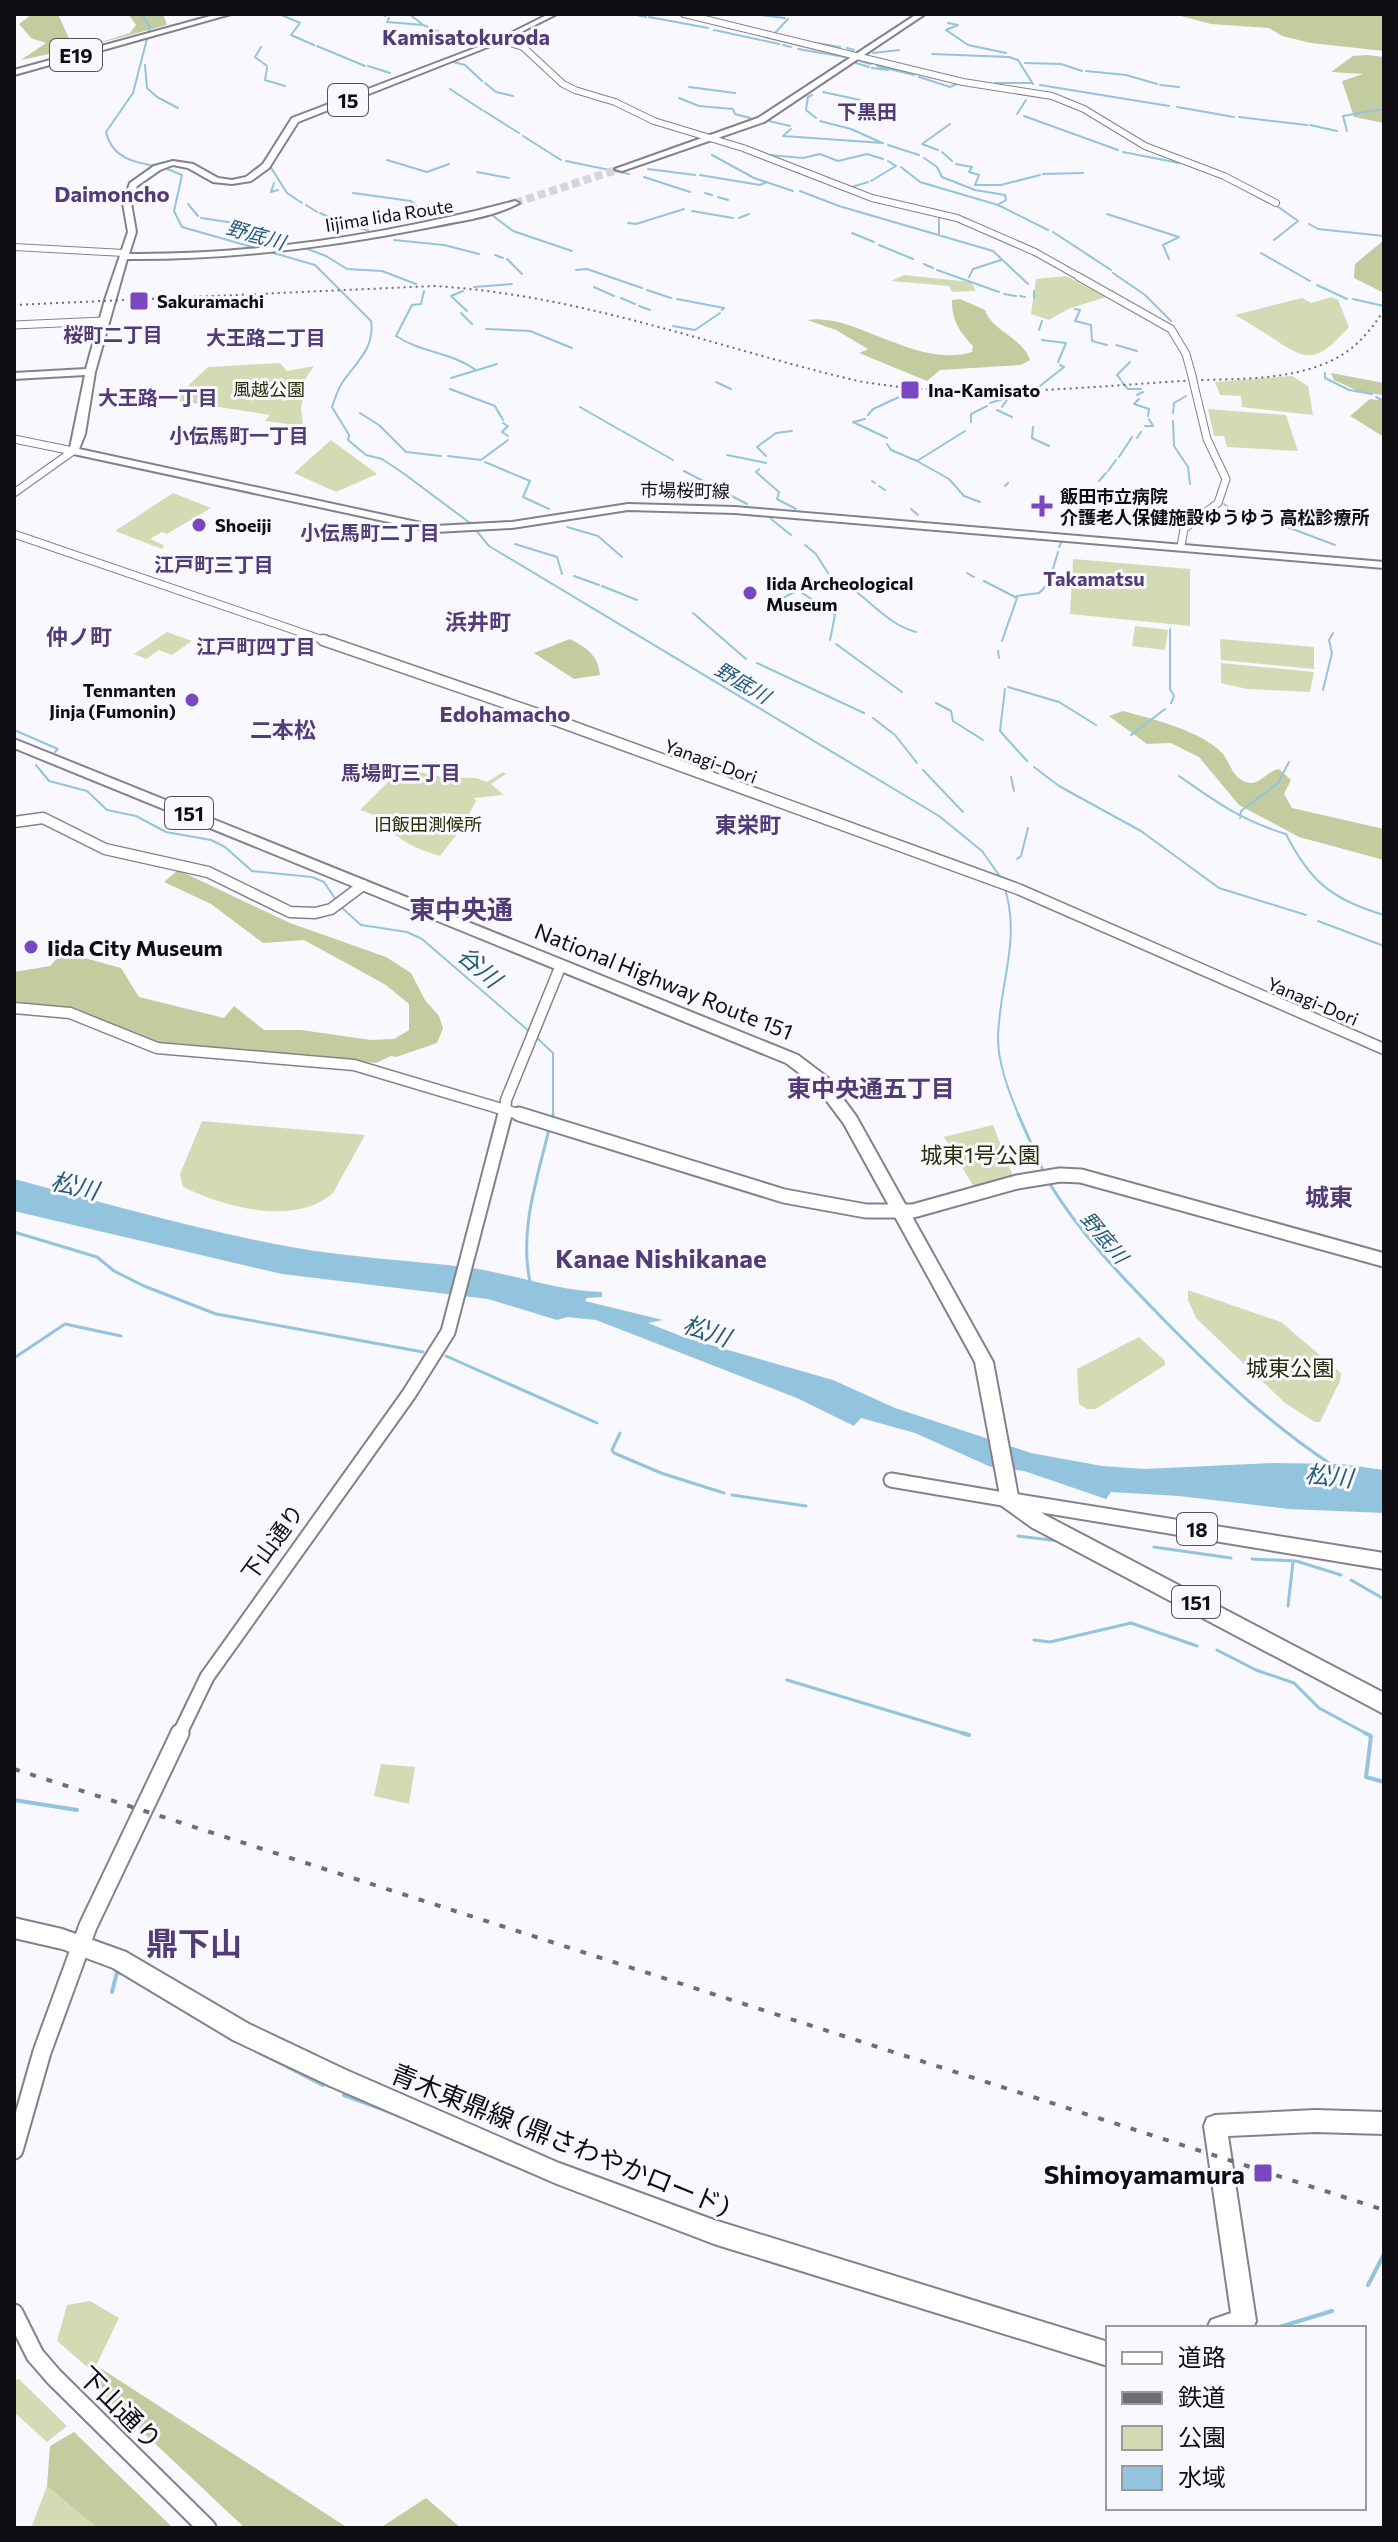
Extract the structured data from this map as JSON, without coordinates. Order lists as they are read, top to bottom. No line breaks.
{"streets":{"highway":["E19","151","National Highway Route 151"],"main road":["15","Iijima Iida Route","市場桜町線","18","青木東鼎線 (鼎さわやかロード)"],"street":["Yanagi-Dori","下山通り"]},"crossings":[["15","Iijima Iida Route"],["151","National Highway Route 151"],["151","18"],["National Highway Route 151","18"],["National Highway Route 151","下山通り"],["下山通り","青木東鼎線 (鼎さわやかロード)"]],"districts":["Kamisatokuroda","下黒田","Daimoncho","桜町二丁目","大王路二丁目","大王路一丁目","小伝馬町一丁目","小伝馬町二丁目","江戸町三丁目","Takamatsu","浜井町","仲ノ町","江戸町四丁目","Edohamacho","二本松","馬場町三丁目","東栄町","東中央通","東中央通五丁目","城東","Kanae Nishikanae","鼎下山"],"water":["野底川","谷川","松川"],"parks":["風越公園","旧飯田測候所","城東1号公園","城東公園"],"places":{"transit":["Sakuramachi","Ina-Kamisato","Shimoyamamura"],"health":["飯田市立病院 介護老人保健施設ゆうゆう 高松診療所"],"other":["Shoeiji","Iida Archeological Museum","Tenmanten Jinja (Fumonin)","Iida City Museum"]},"legend":["道路","鉄道","公園","水域"]}
